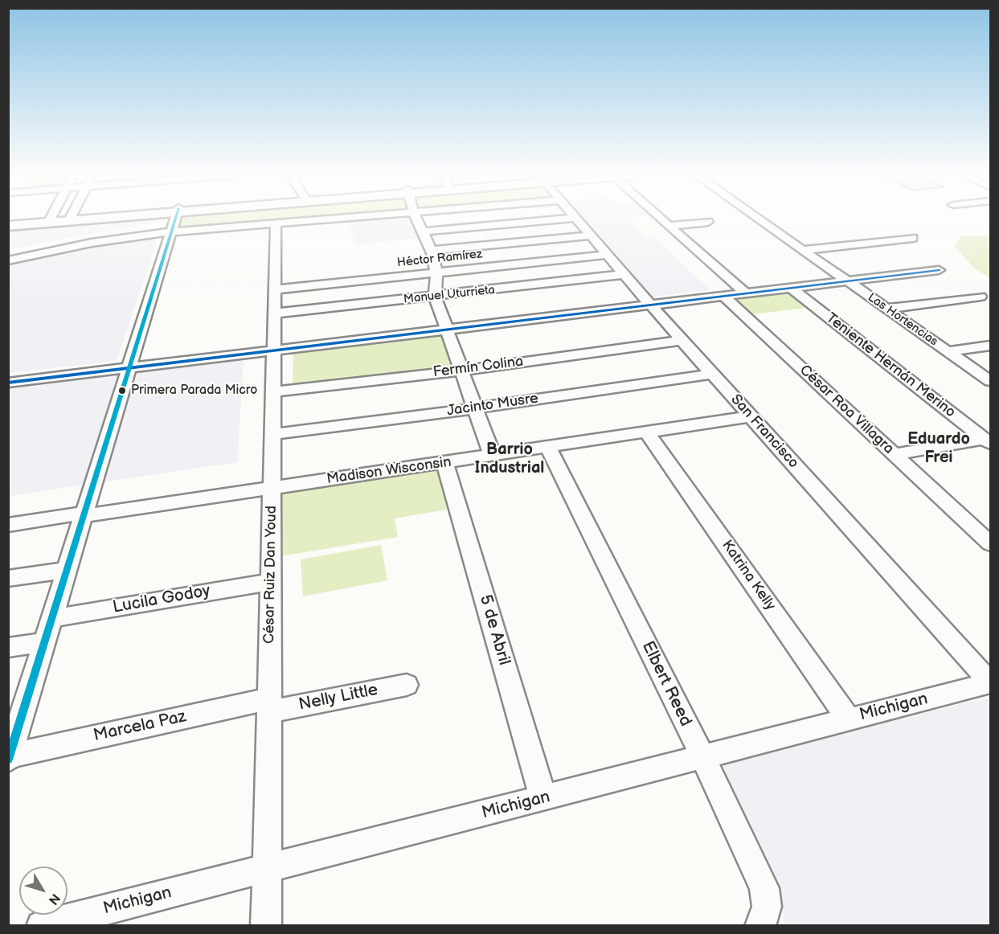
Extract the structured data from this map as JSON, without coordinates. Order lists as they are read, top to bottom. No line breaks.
{"streets":{"street":["Héctor Ramírez","Manuel Uturrieta","Las Hortencias","Teniente Hernán Merino","Fermín Colina","Jacinto Musre","César Roa Villagra","San Francisco","Madison Wisconsin","César Ruiz Dan Youd","Katrina Kelly","Lucila Godoy","5 de Abril","Elbert Reed","Nelly Little","Michigan","Marcela Paz"]},"crossings":[["Héctor Ramírez","San Francisco"],["Héctor Ramírez","César Ruiz Dan Youd"],["Manuel Uturrieta","San Francisco"],["Manuel Uturrieta","César Ruiz Dan Youd"],["Fermín Colina","San Francisco"],["Fermín Colina","César Ruiz Dan Youd"],["Jacinto Musre","San Francisco"],["Jacinto Musre","César Ruiz Dan Youd"],["San Francisco","Madison Wisconsin"],["San Francisco","Michigan"],["Madison Wisconsin","César Ruiz Dan Youd"],["Madison Wisconsin","Katrina Kelly"],["Madison Wisconsin","5 de Abril"],["Madison Wisconsin","Elbert Reed"],["César Ruiz Dan Youd","Lucila Godoy"],["César Ruiz Dan Youd","Nelly Little"],["César Ruiz Dan Youd","Michigan"],["César Ruiz Dan Youd","Marcela Paz"],["Katrina Kelly","Michigan"],["5 de Abril","Michigan"],["Elbert Reed","Michigan"],["Nelly Little","Marcela Paz"]],"districts":["Eduardo Frei","Barrio Industrial"],"places":["Primera Parada Micro"],"north":"bottom right"}
